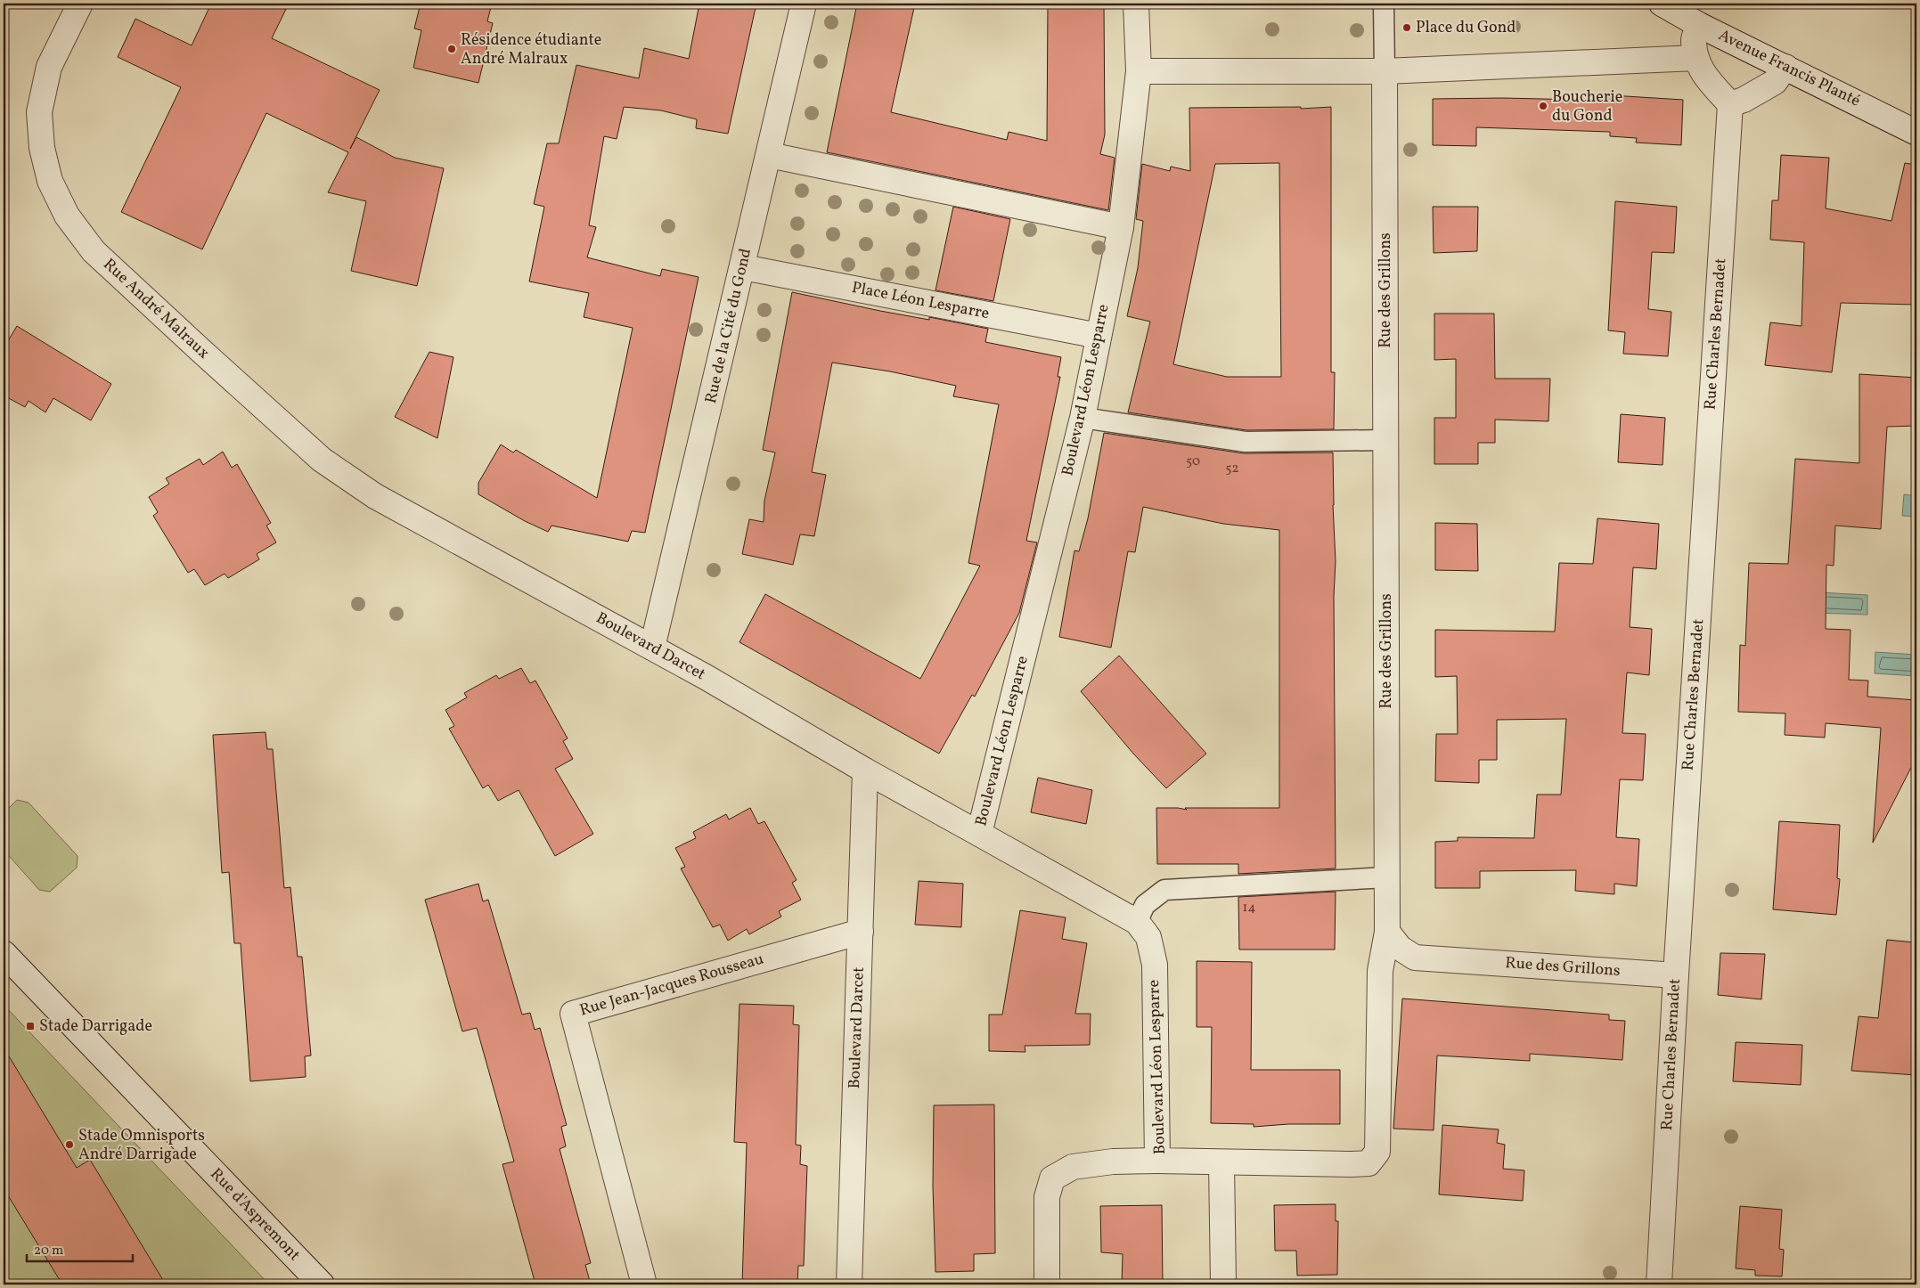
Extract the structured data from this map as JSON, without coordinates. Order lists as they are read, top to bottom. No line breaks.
{"streets":{"street":["Avenue Francis Planté","Rue des Grillons","Place Léon Lesparre","Rue André Malraux","Rue de la Cité du Gond","Rue Charles Bernadet","Boulevard Léon Lesparre","Boulevard Darcet","Rue Jean-Jacques Rousseau","Rue d'Aspremont"]},"crossings":[["Rue des Grillons","Rue Charles Bernadet"],["Rue des Grillons","Boulevard Léon Lesparre"],["Place Léon Lesparre","Rue de la Cité du Gond"],["Place Léon Lesparre","Boulevard Léon Lesparre"],["Rue André Malraux","Boulevard Darcet"],["Rue de la Cité du Gond","Boulevard Darcet"],["Boulevard Léon Lesparre","Boulevard Darcet"],["Boulevard Darcet","Rue Jean-Jacques Rousseau"]],"places":{"other":["Place du Gond","Résidence étudiante André Malraux","Boucherie du Gond","Stade Omnisports André Darrigade"],"transit":["Stade Darrigade"]},"house_numbers":["50","52","14"],"scale_bar":"20 m"}
